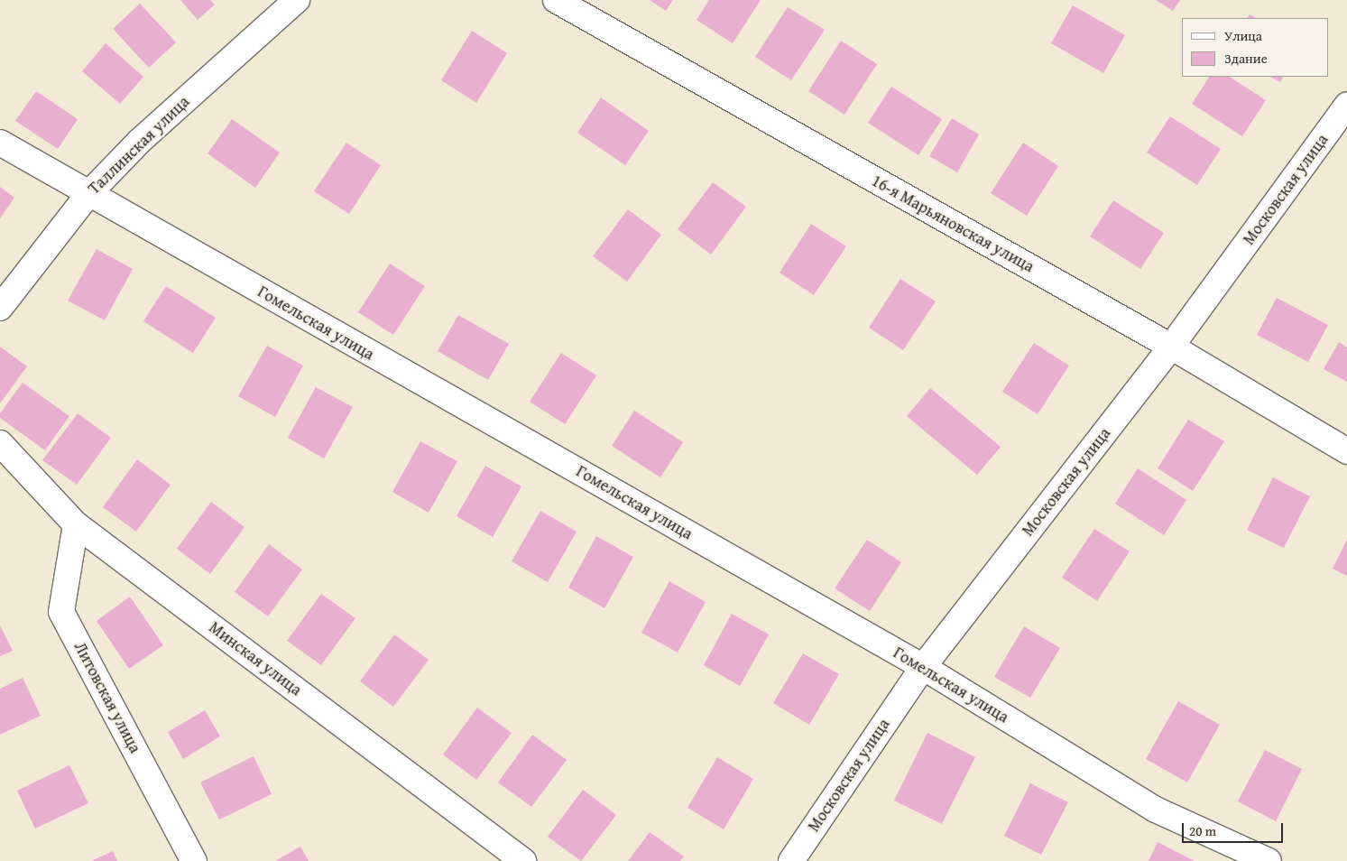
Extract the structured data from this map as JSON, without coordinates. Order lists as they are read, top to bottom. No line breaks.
{"streets":{"street":["Таллинская улица","Московская улица","16-я Марьяновская улица","Гомельская улица","Минская улица","Литовская улица"]},"crossings":[["Таллинская улица","Гомельская улица"],["Московская улица","16-я Марьяновская улица"],["Московская улица","Гомельская улица"],["Минская улица","Литовская улица"]],"legend":["Улица","Здание"],"scale_bar":"20 m"}
